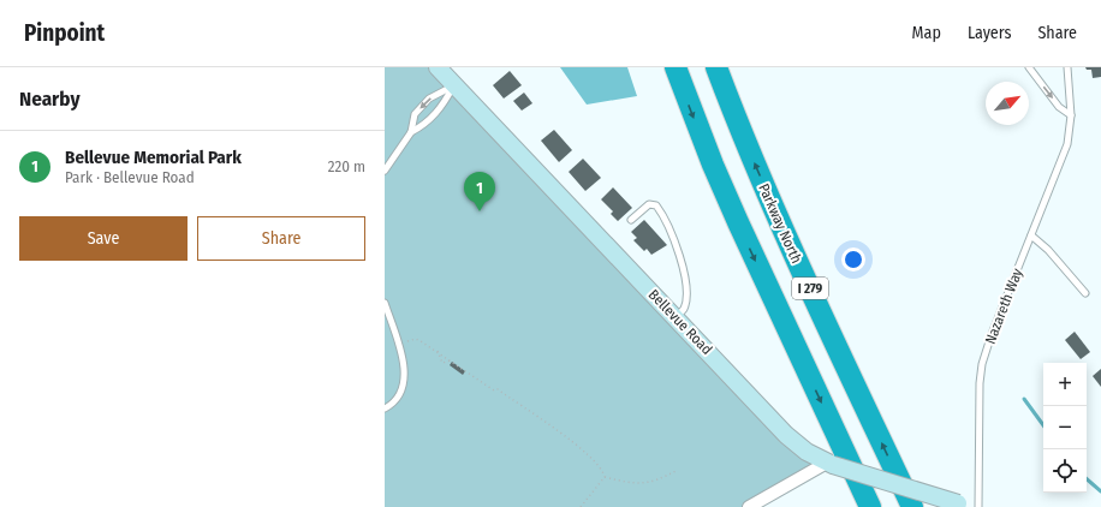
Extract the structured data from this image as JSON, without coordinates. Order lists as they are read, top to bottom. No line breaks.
{"streets":{"highway":["Parkway North","I 279"],"street":["Bellevue Road"],"lane":["Nazareth Way"]},"north":"top right","page":{"header":"Pinpoint","nav":["Map","Layers","Share"],"heading":"Nearby","list":[{"mark":"1","name":"Bellevue Memorial Park","note":"Park · Bellevue Road","value":"220 m"}],"pins":"1","buttons":["Save","Share"],"map_buttons":["+","−"]}}
